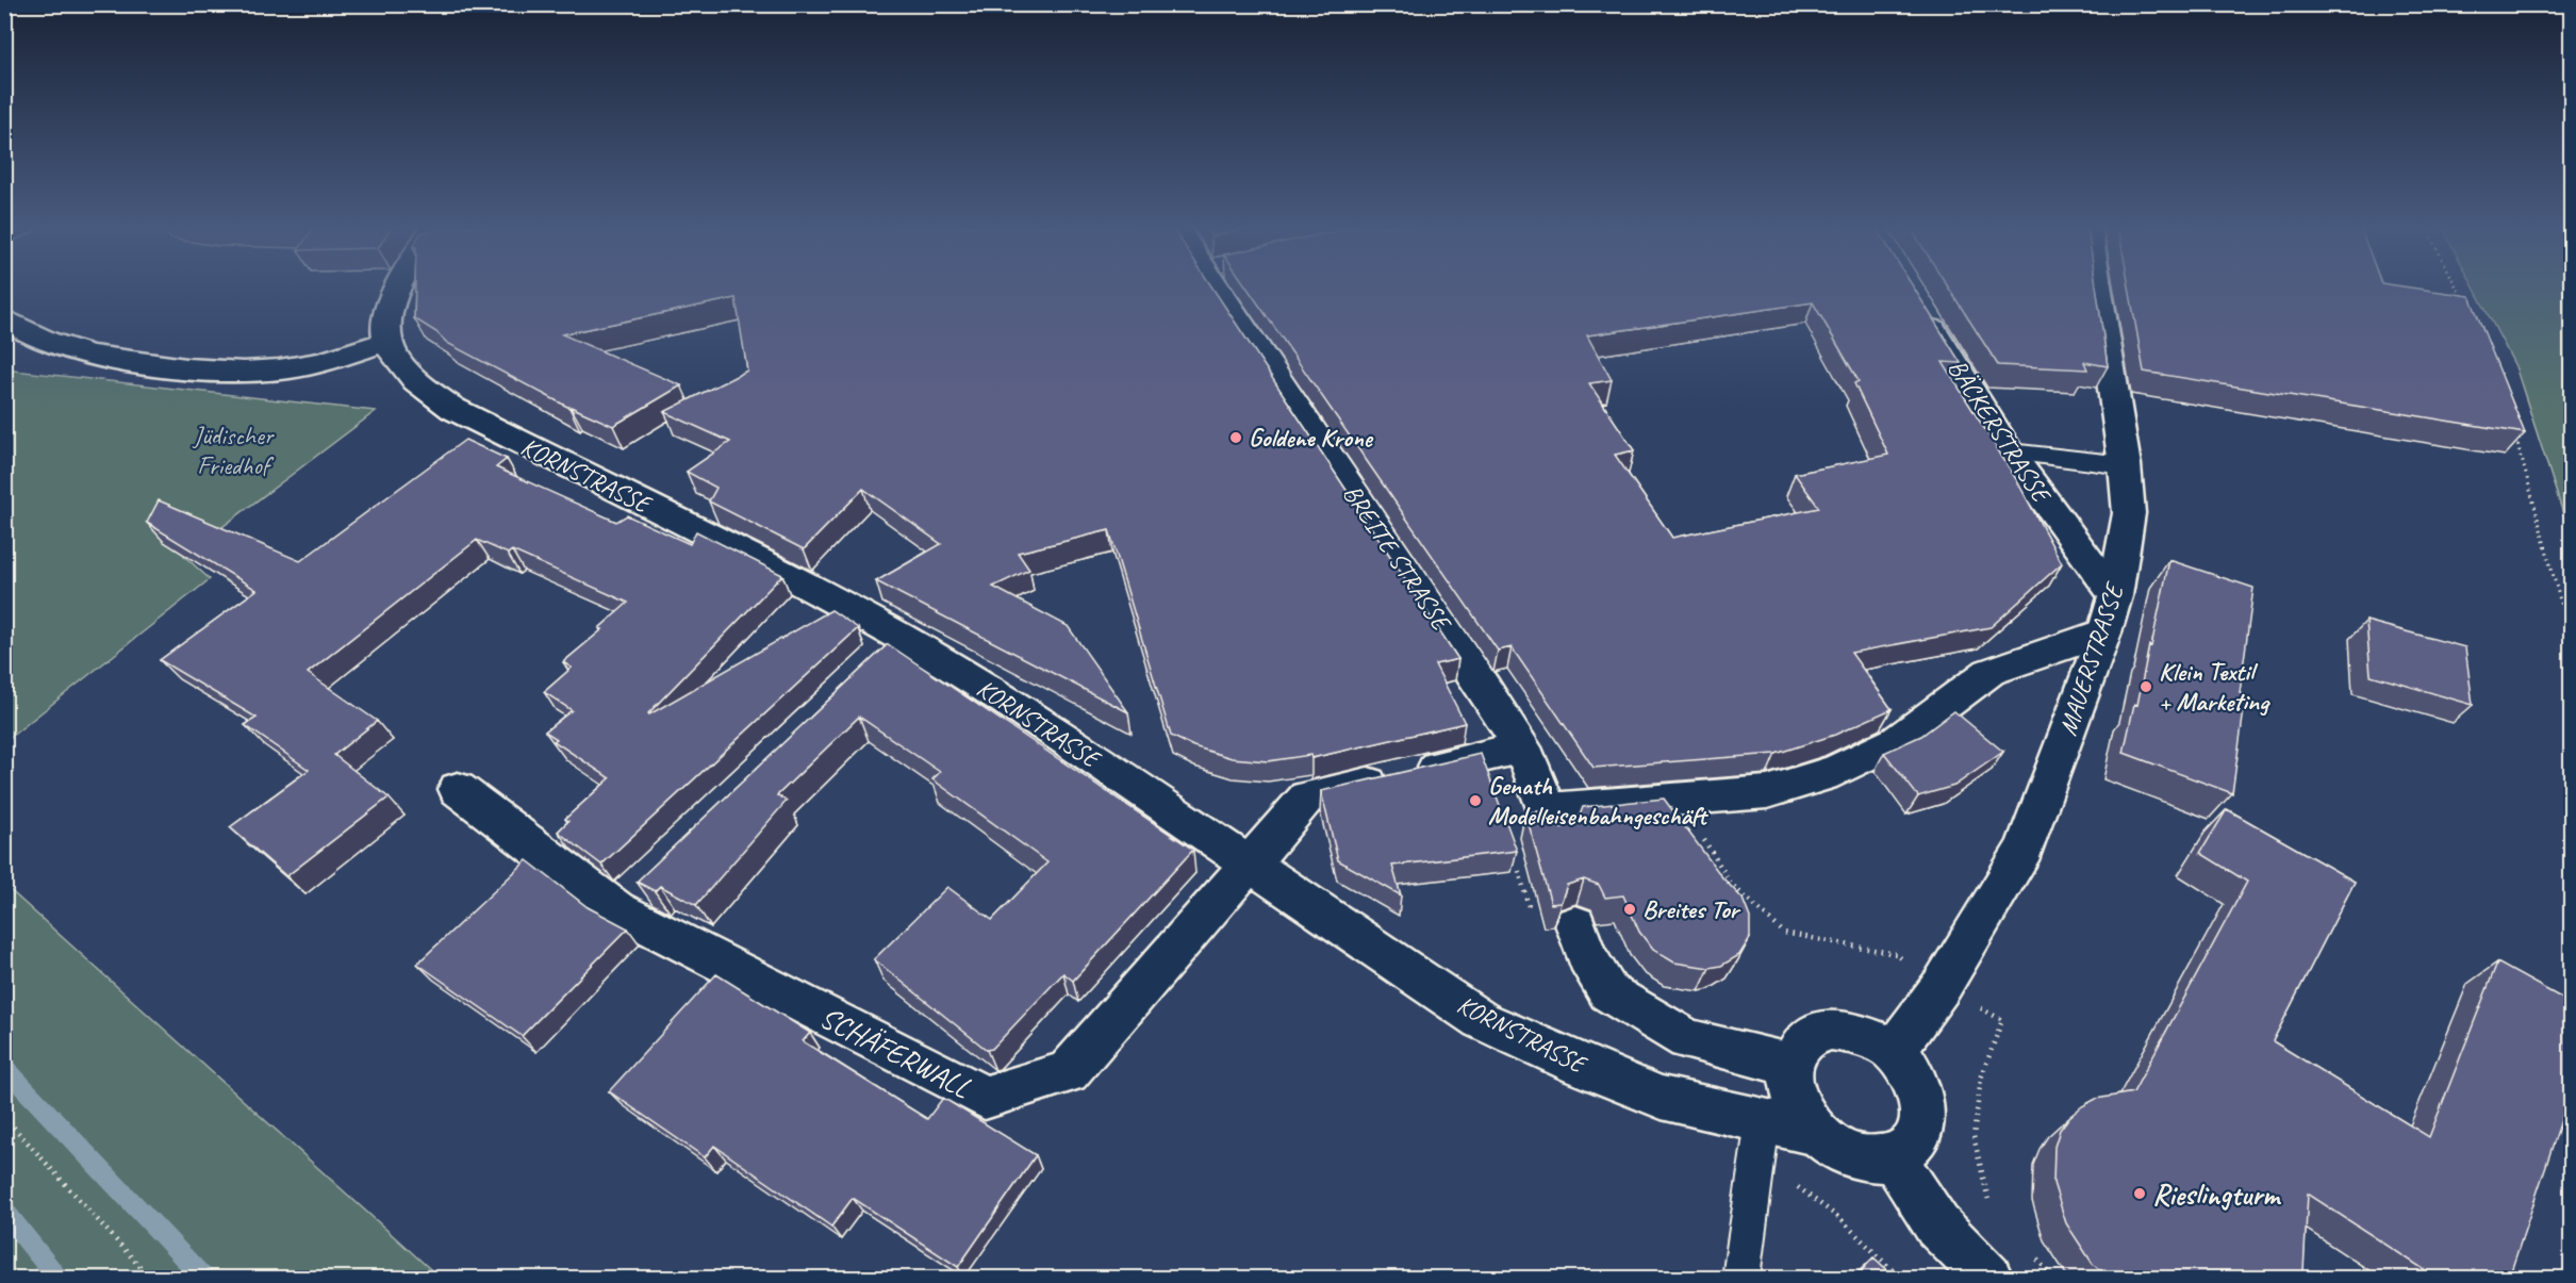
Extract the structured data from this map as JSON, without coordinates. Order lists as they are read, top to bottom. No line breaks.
{"streets":{"street":["BÄCKERSTRASSE","KORNSTRASSE","BREITE STRASSE","MAUERSTRASSE","SCHÄFERWALL"]},"crossings":[["BÄCKERSTRASSE","MAUERSTRASSE"],["KORNSTRASSE","MAUERSTRASSE"],["KORNSTRASSE","SCHÄFERWALL"],["BREITE STRASSE","SCHÄFERWALL"]],"parks":["Jüdischer Friedhof"],"places":["Goldene Krone","Klein Textil + Marketing","Genath Modelleisenbahngeschäft","Breites Tor","Rieslingturm"]}
